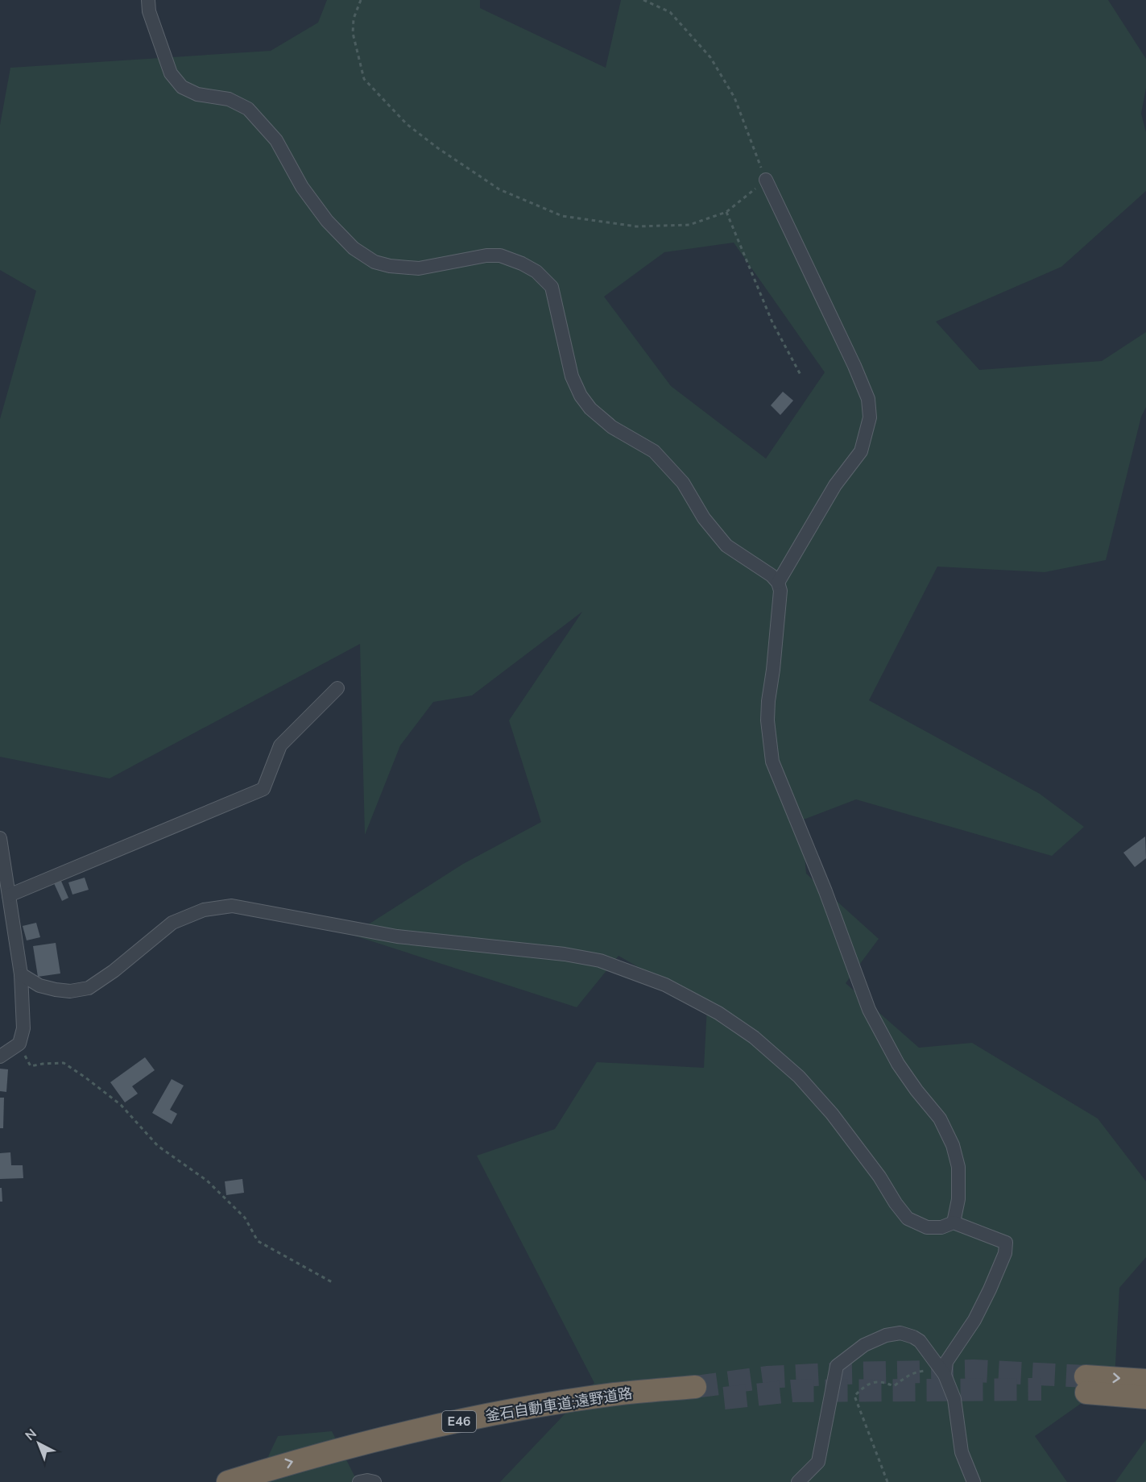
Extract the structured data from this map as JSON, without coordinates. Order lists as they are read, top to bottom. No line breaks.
{"streets":{"highway":["釜石自動車道;遠野道路","E46"]},"north":"top left"}
